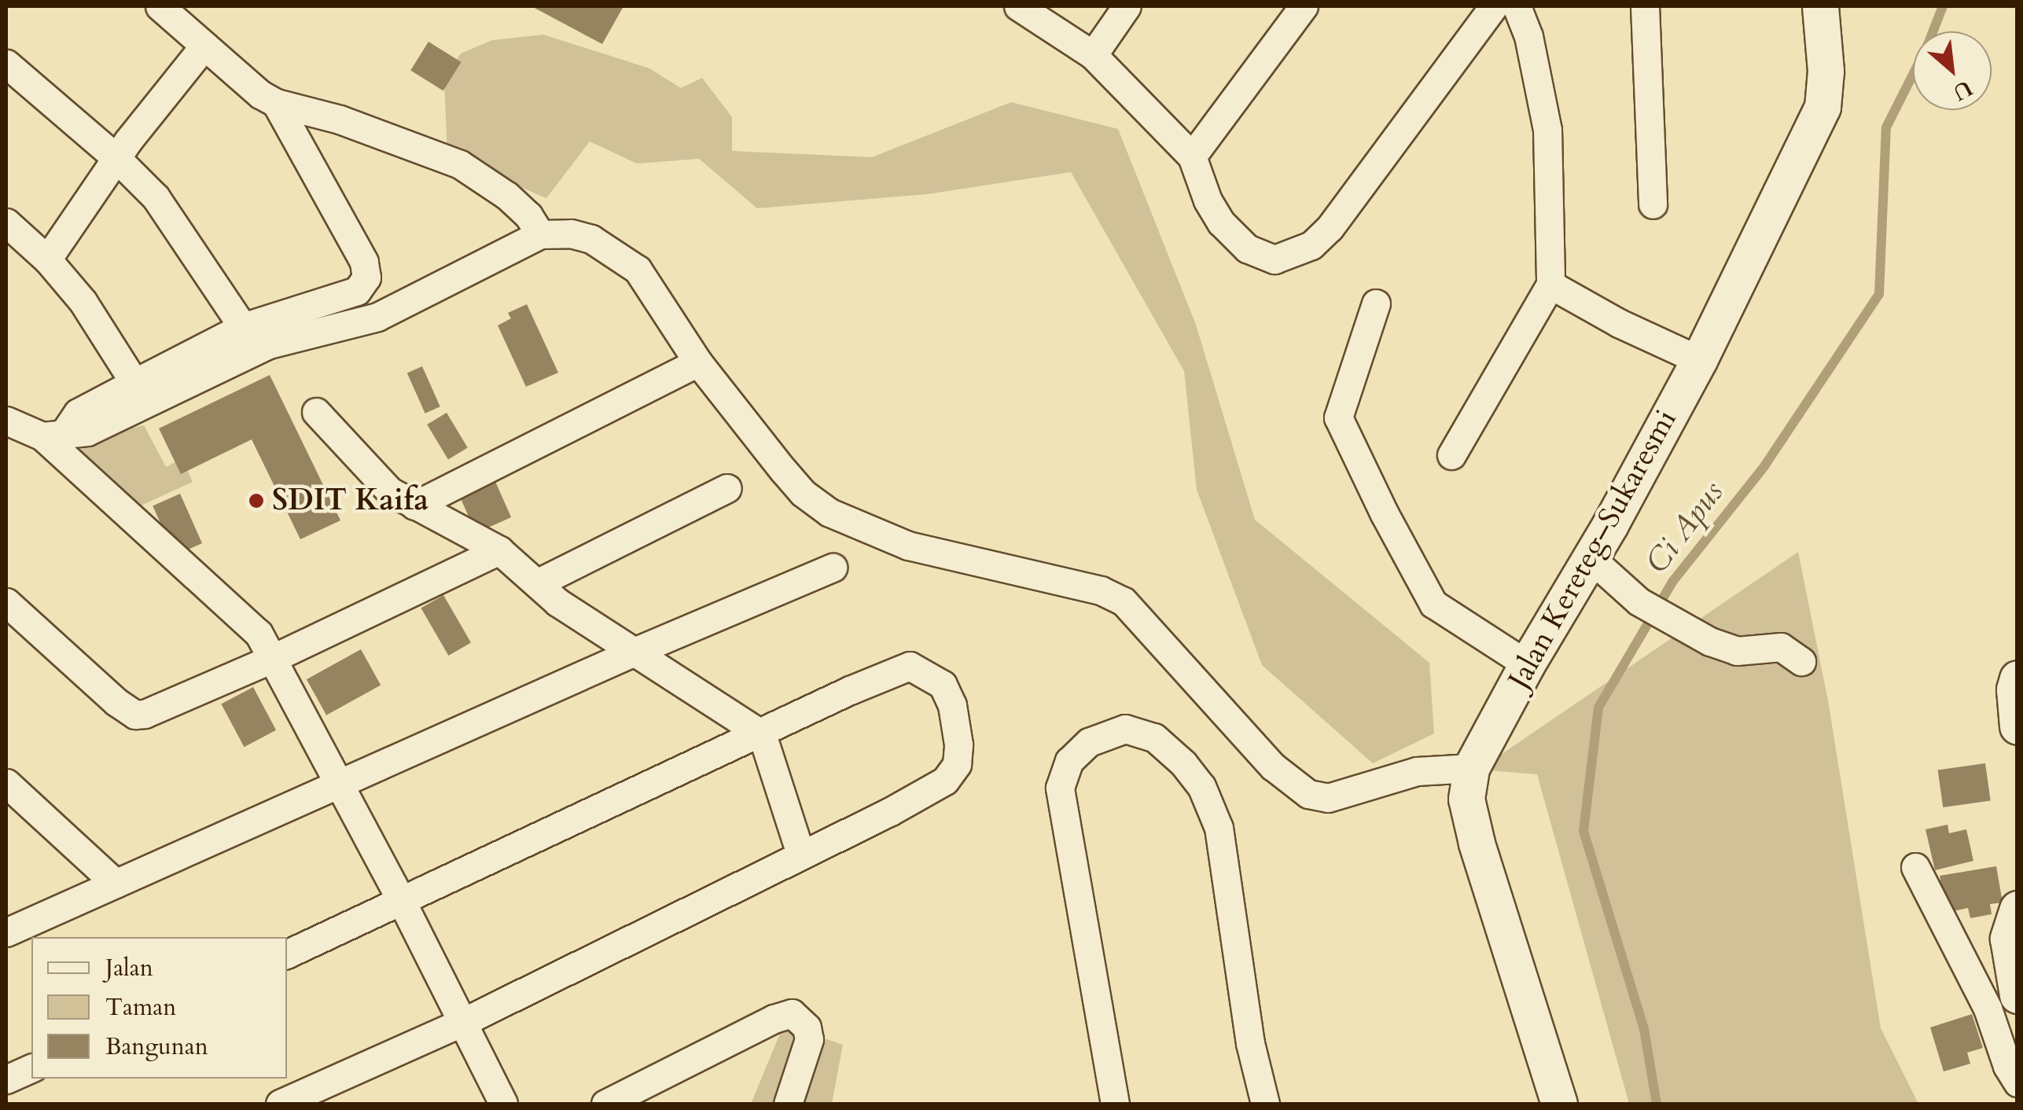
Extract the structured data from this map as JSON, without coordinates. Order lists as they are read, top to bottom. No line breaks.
{"streets":{"street":["Jalan Kereteg–Sukaresmi"]},"water":["Ci Apus"],"places":["SDIT Kaifa"],"legend":["Jalan","Taman","Bangunan"],"north":"bottom right"}
